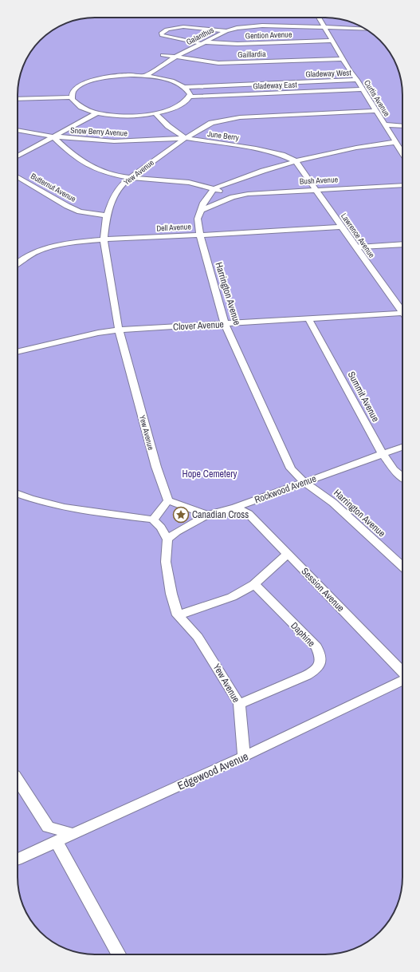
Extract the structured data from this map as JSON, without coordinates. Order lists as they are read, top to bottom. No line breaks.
{"streets":{"lane":["Gention Avenue","Galanthus","Gaillardia","Gladeway West","Gladeway East","Curtis Avenue","Snow Berry Avenue","June Berry","Yew Avenue","Bush Avenue","Butternut Avenue","Dell Avenue","Lawrence Avenue","Harrington Avenue","Clover Avenue","Summit Avenue","Rockwood Avenue","Session Avenue","Daphine","Edgewood Avenue"]},"crossings":[["Gention Avenue","Galanthus"],["Gention Avenue","Curtis Avenue"],["Galanthus","Gaillardia"],["Galanthus","Curtis Avenue"],["Gaillardia","Curtis Avenue"],["Gladeway West","Curtis Avenue"],["Gladeway East","Curtis Avenue"],["Curtis Avenue","Yew Avenue"],["Snow Berry Avenue","June Berry"],["Snow Berry Avenue","Yew Avenue"],["June Berry","Yew Avenue"],["June Berry","Lawrence Avenue"],["Yew Avenue","Butternut Avenue"],["Yew Avenue","Dell Avenue"],["Yew Avenue","Clover Avenue"],["Yew Avenue","Rockwood Avenue"],["Yew Avenue","Daphine"],["Yew Avenue","Edgewood Avenue"],["Bush Avenue","Lawrence Avenue"],["Bush Avenue","Harrington Avenue"],["Dell Avenue","Lawrence Avenue"],["Dell Avenue","Harrington Avenue"],["Harrington Avenue","Clover Avenue"],["Harrington Avenue","Rockwood Avenue"],["Clover Avenue","Summit Avenue"],["Summit Avenue","Rockwood Avenue"],["Rockwood Avenue","Session Avenue"]],"parks":["Hope Cemetery"],"places":{"place":["Canadian Cross"]}}
